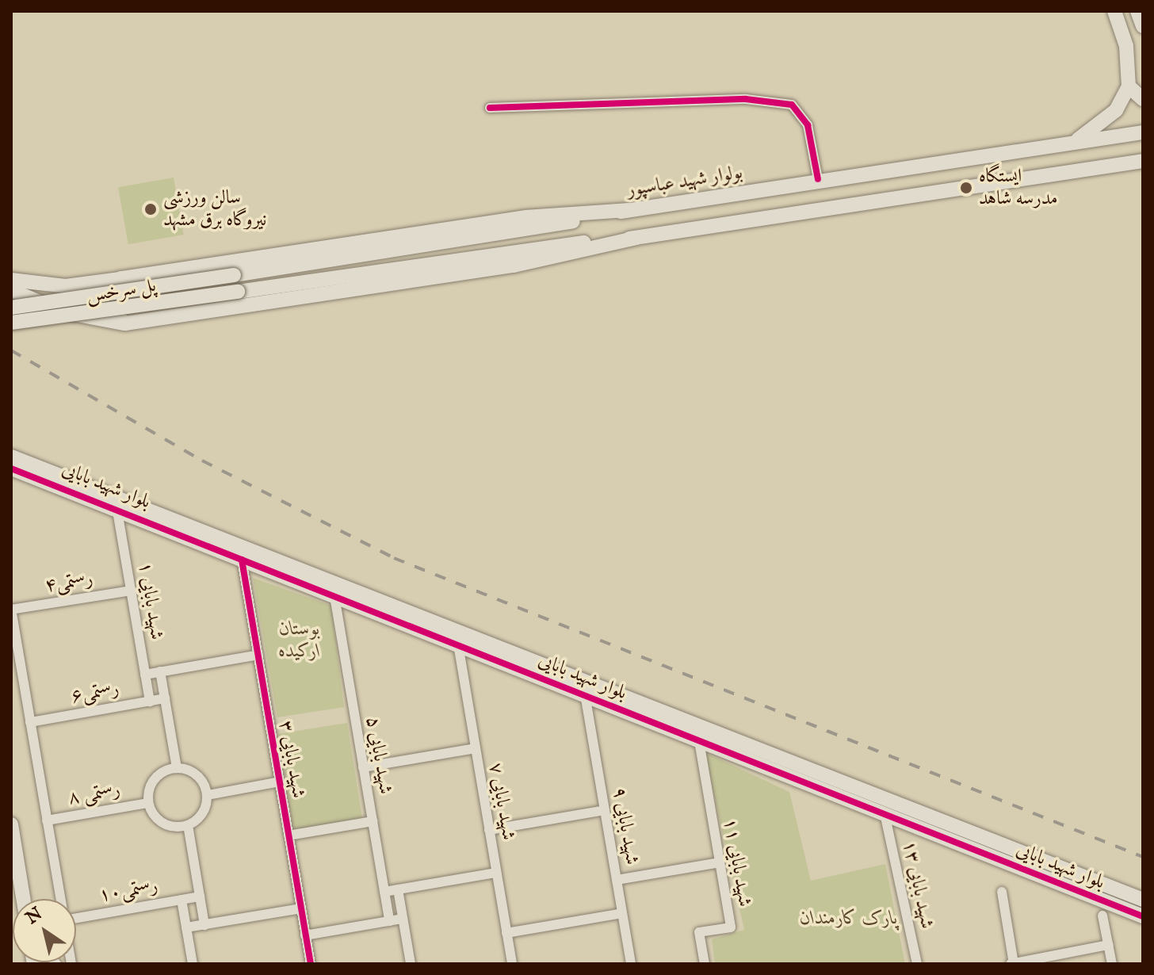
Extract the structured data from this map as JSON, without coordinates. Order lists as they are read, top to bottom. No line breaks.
{"streets":{"main road":["بولوار شهید عباسپور","پل سرخس","بلوار شهید بابایی"],"street":["رستمی۴","شهید بابایی ۱","رستمی۶","شهید بابایی ۵","شهید بابایی ۳","رستمی ۸","شهید بابایی ۷","شهید بابایی ۹","شهید بابایی ۱۱","شهید بابایی ۱۳","رستمی۱۰"]},"crossings":[["بولوار شهید عباسپور","پل سرخس"],["بلوار شهید بابایی","شهید بابایی ۱"],["بلوار شهید بابایی","شهید بابایی ۵"],["بلوار شهید بابایی","شهید بابایی ۳"],["بلوار شهید بابایی","شهید بابایی ۷"],["بلوار شهید بابایی","شهید بابایی ۹"],["بلوار شهید بابایی","شهید بابایی ۱۱"],["بلوار شهید بابایی","شهید بابایی ۱۳"],["رستمی۴","شهید بابایی ۱"],["شهید بابایی ۱","رستمی۶"]],"parks":["بوستان ارکیده","پارک کارمندان"],"places":["ایستگاه مدرسه شاهد","سالن ورزشی نیروگاه برق مشهد"],"north":"top left"}
